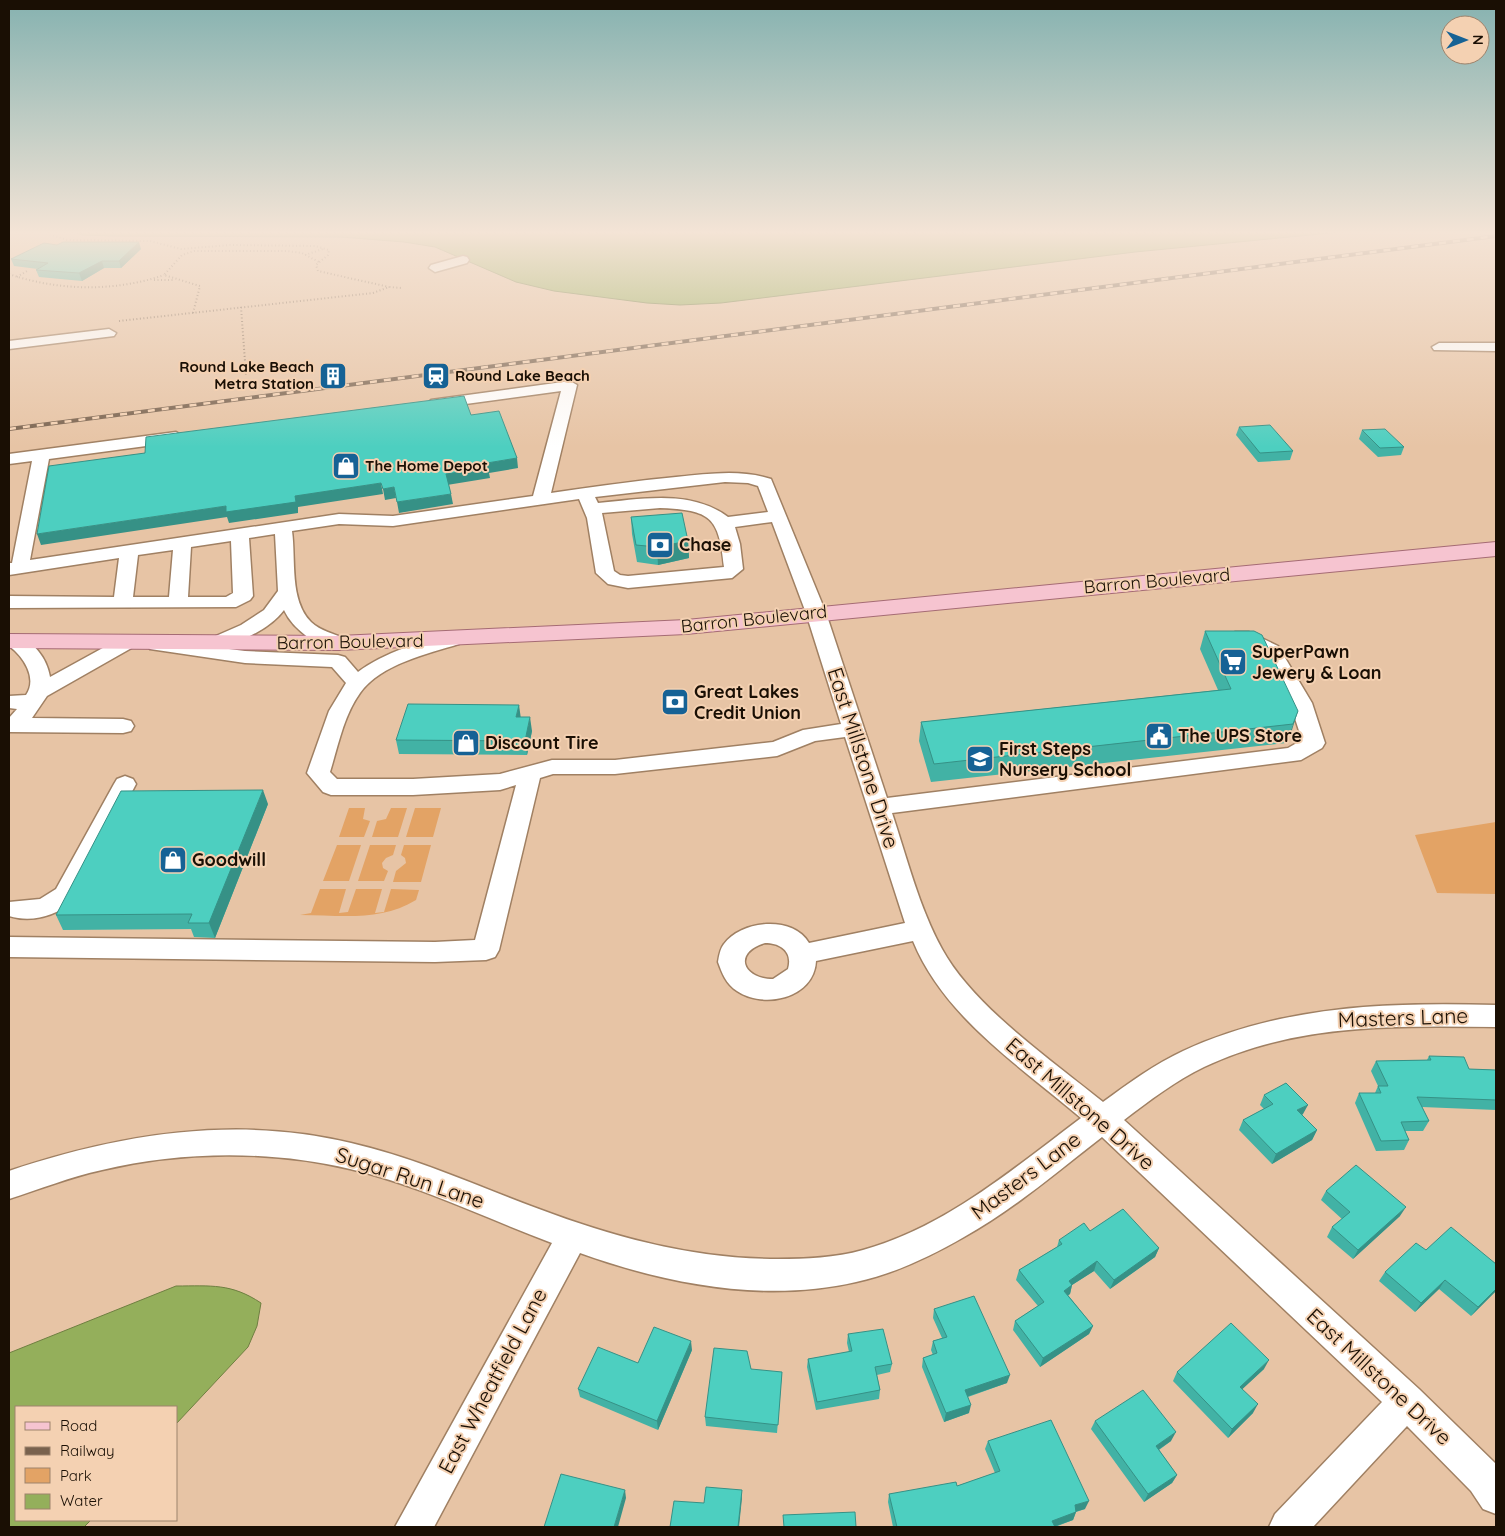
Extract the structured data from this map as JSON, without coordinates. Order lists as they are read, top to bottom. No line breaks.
{"streets":{"main road":["Barron Boulevard"],"street":["East Millstone Drive","Masters Lane","Sugar Run Lane","East Wheatfield Lane"]},"crossings":[["Barron Boulevard","East Millstone Drive"],["East Millstone Drive","Masters Lane"],["Masters Lane","Sugar Run Lane"],["Masters Lane","East Wheatfield Lane"],["Sugar Run Lane","East Wheatfield Lane"]],"places":{"building":["Round Lake Beach Metra Station"],"station":["Round Lake Beach"],"shop":["The Home Depot","Discount Tire","Goodwill"],"bank":["Chase","Great Lakes Credit Union"],"supermarket":["SuperPawn Jewery & Loan"],"public building":["The UPS Store"],"school or university":["First Steps Nursery School"]},"legend":["Road","Railway","Park","Water"],"north":"right"}
